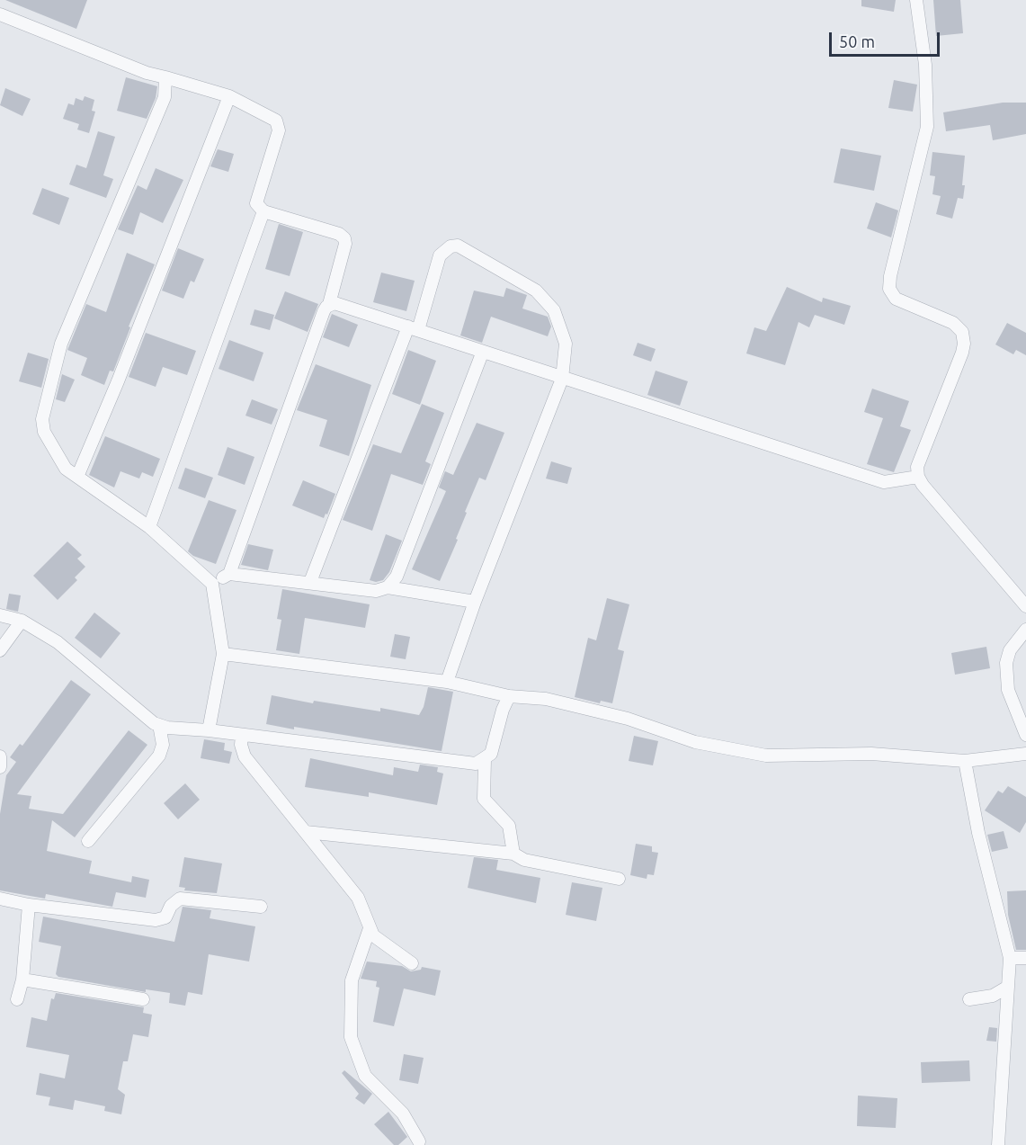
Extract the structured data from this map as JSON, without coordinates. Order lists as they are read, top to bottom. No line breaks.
{"scale_bar":"50 m"}
